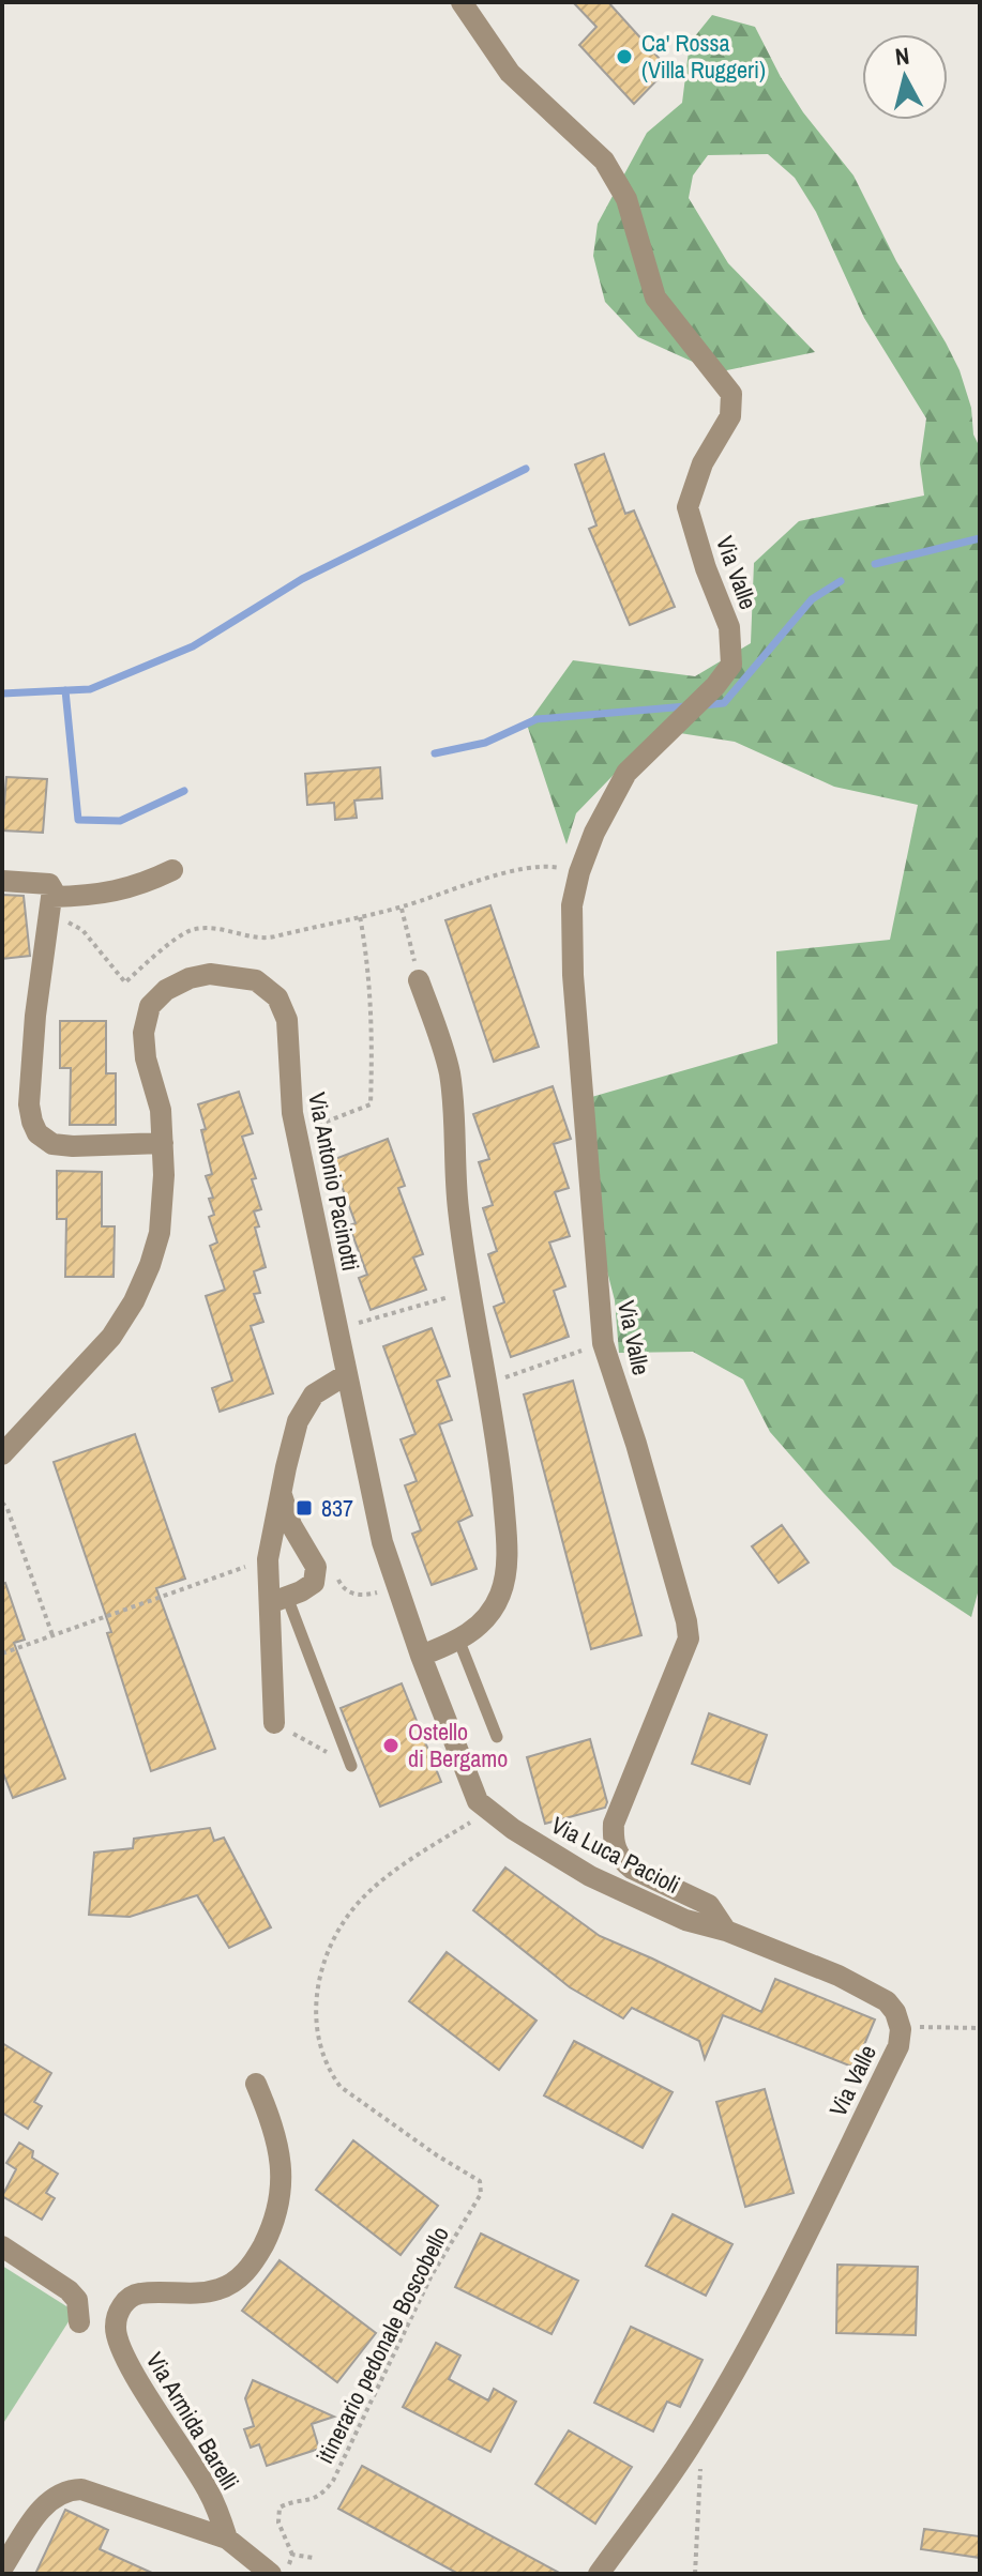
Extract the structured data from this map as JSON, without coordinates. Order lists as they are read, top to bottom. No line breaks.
{"streets":{"street":["Via Valle","Via Antonio Pacinotti","Via Luca Pacioli","Via Armida Barelli"],"path":["itinerario pedonale Boscobello"]},"crossings":[["Via Valle","Via Luca Pacioli"],["Via Antonio Pacinotti","Via Luca Pacioli"],["Via Antonio Pacinotti","itinerario pedonale Boscobello"],["Via Luca Pacioli","itinerario pedonale Boscobello"]],"places":{"other":["Ca' Rossa (Villa Ruggeri)","Ostello di Bergamo"],"transit":["837"]},"north":"top"}
